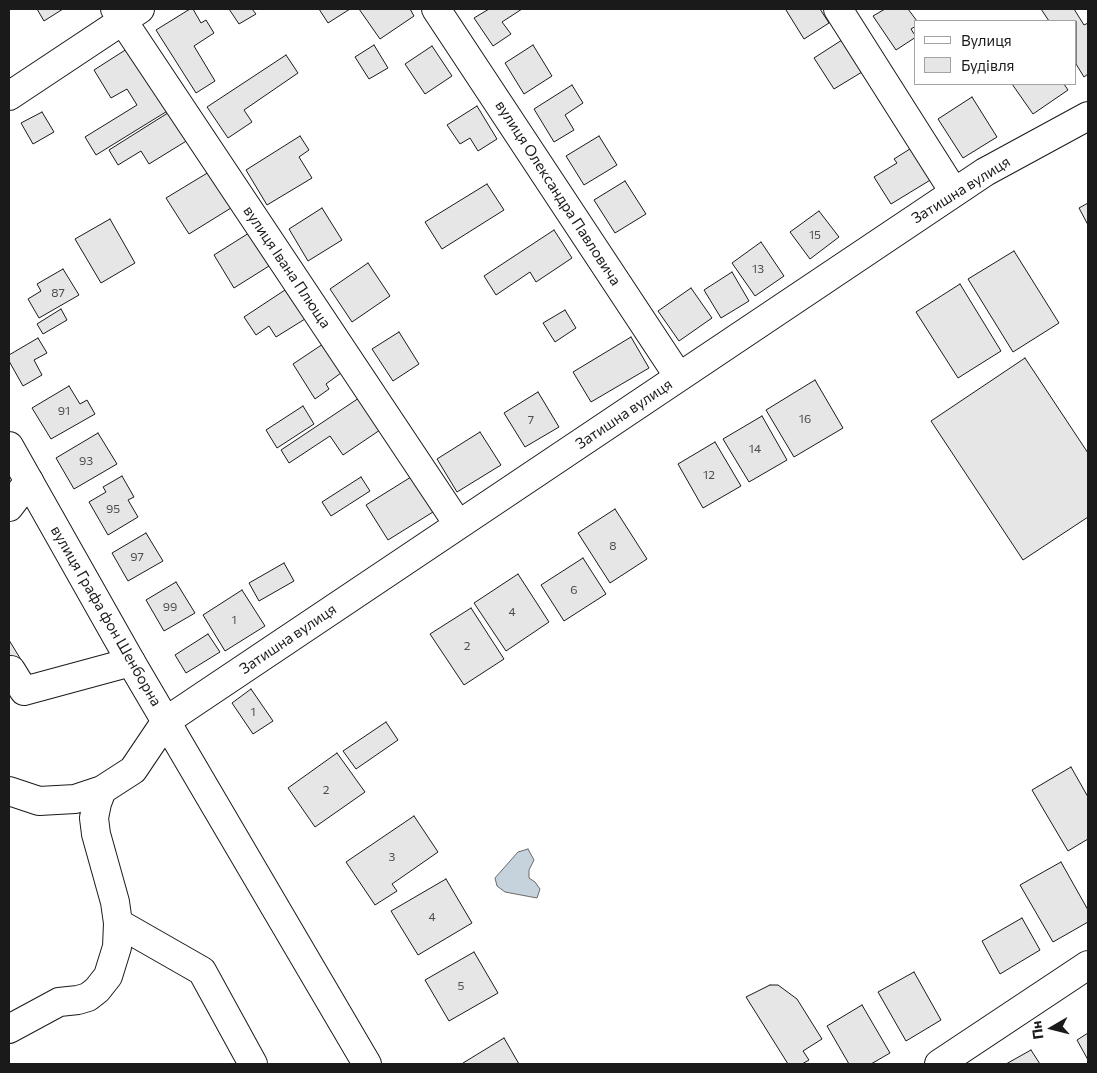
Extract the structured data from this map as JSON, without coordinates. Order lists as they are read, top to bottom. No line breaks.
{"streets":{"main road":["Затишна вулиця","вулиця Олександра Павловича","вулиця Івана Плюща","вулиця Графа фон Шенборна"]},"crossings":[["Затишна вулиця","вулиця Олександра Павловича"],["Затишна вулиця","вулиця Івана Плюща"],["Затишна вулиця","вулиця Графа фон Шенборна"]],"house_numbers":["15","13","87","91","16","7","14","93","12","95","8","97","6","99","4","1","2","1","2","3","4","5"],"legend":["Вулиця","Будівля"],"north":"left"}
